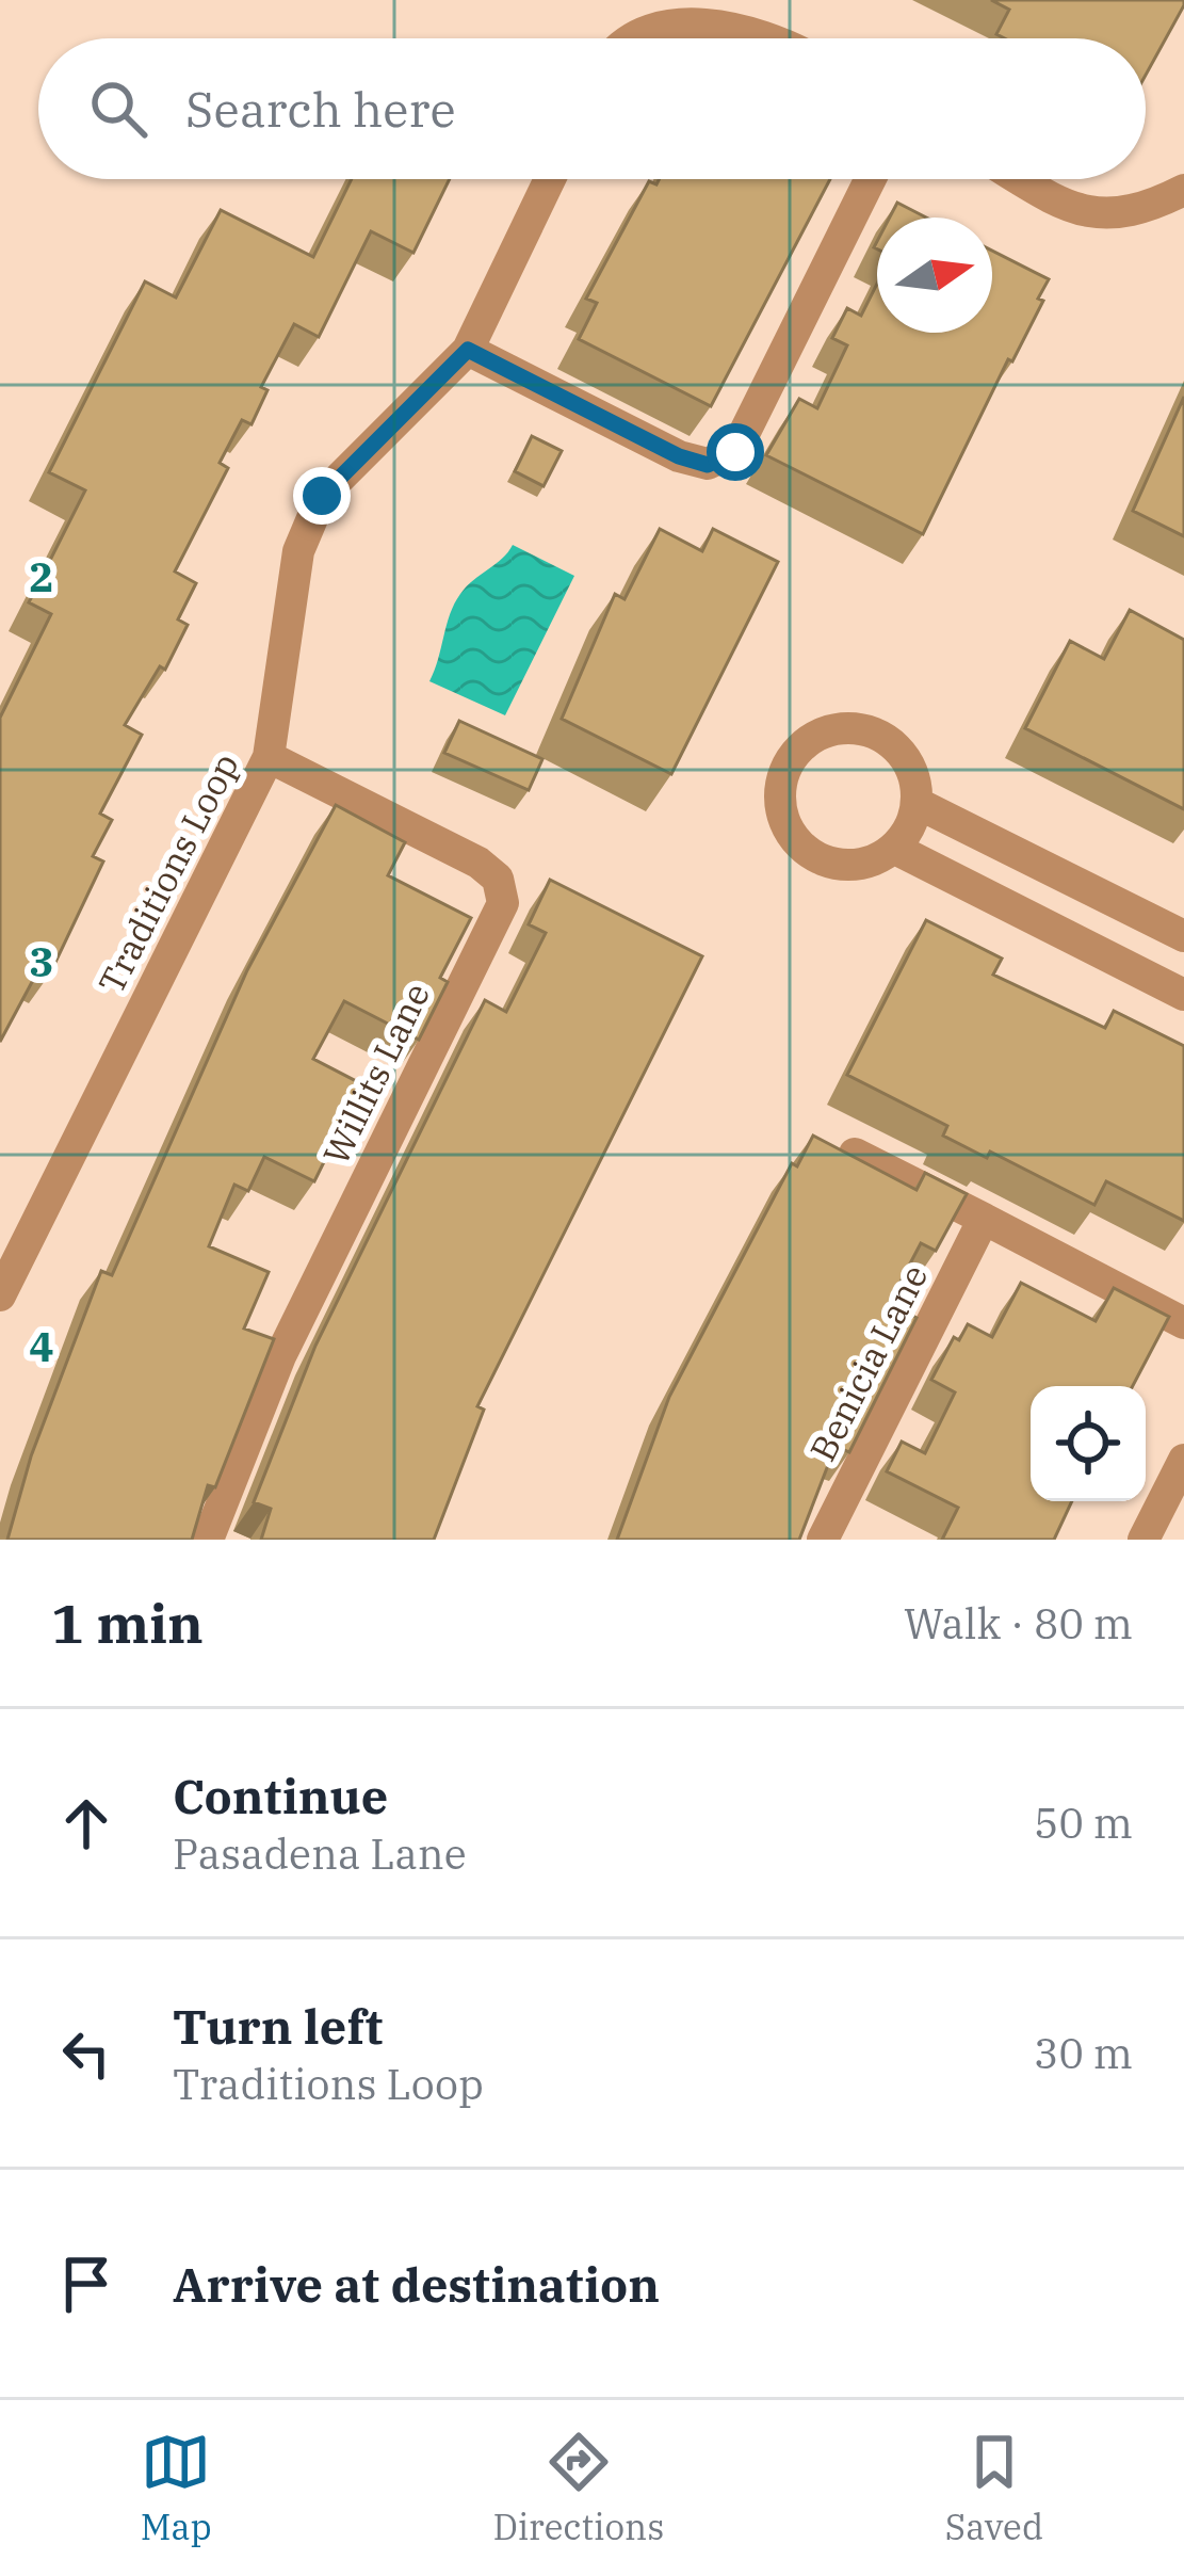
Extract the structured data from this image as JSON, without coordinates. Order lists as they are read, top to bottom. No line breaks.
{"streets":{"street":["Traditions Loop","Willits Lane","Benicia Lane"]},"crossings":[["Traditions Loop","Willits Lane"]],"north":"right","page":{"search":"Search here","heading":["1 min","Walk · 80 m"],"list":[["Continue","Pasadena Lane","50 m"],["Turn left","Traditions Loop","30 m"],"Arrive at destination"],"nav":["Map","Directions","Saved"]},"grid":{"rows":["2","3","4"]}}
